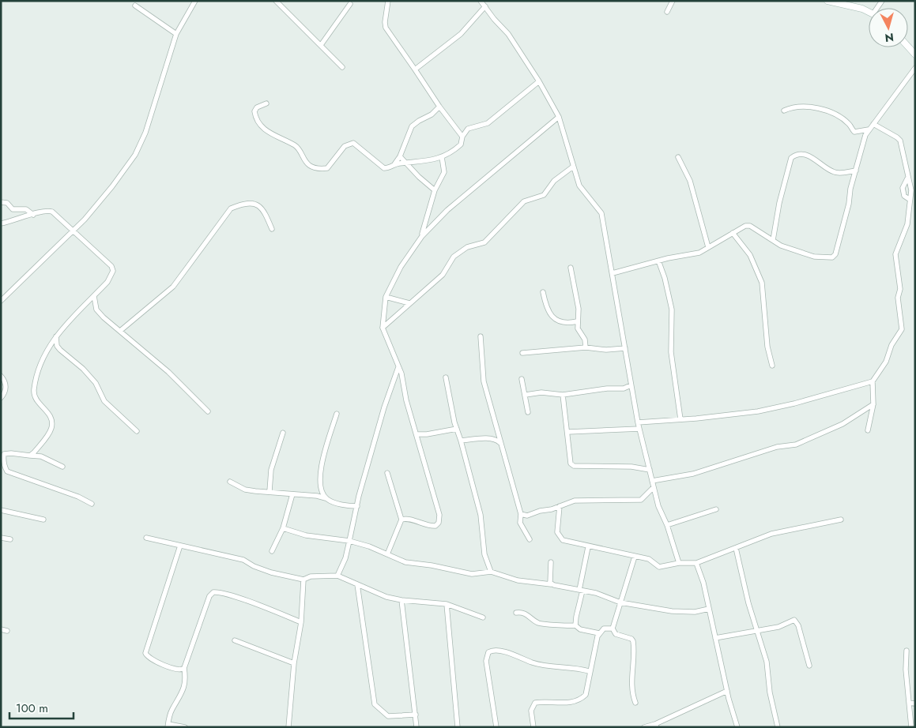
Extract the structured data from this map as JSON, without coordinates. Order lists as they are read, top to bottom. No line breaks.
{"scale_bar":"100 m","north":"bottom"}
